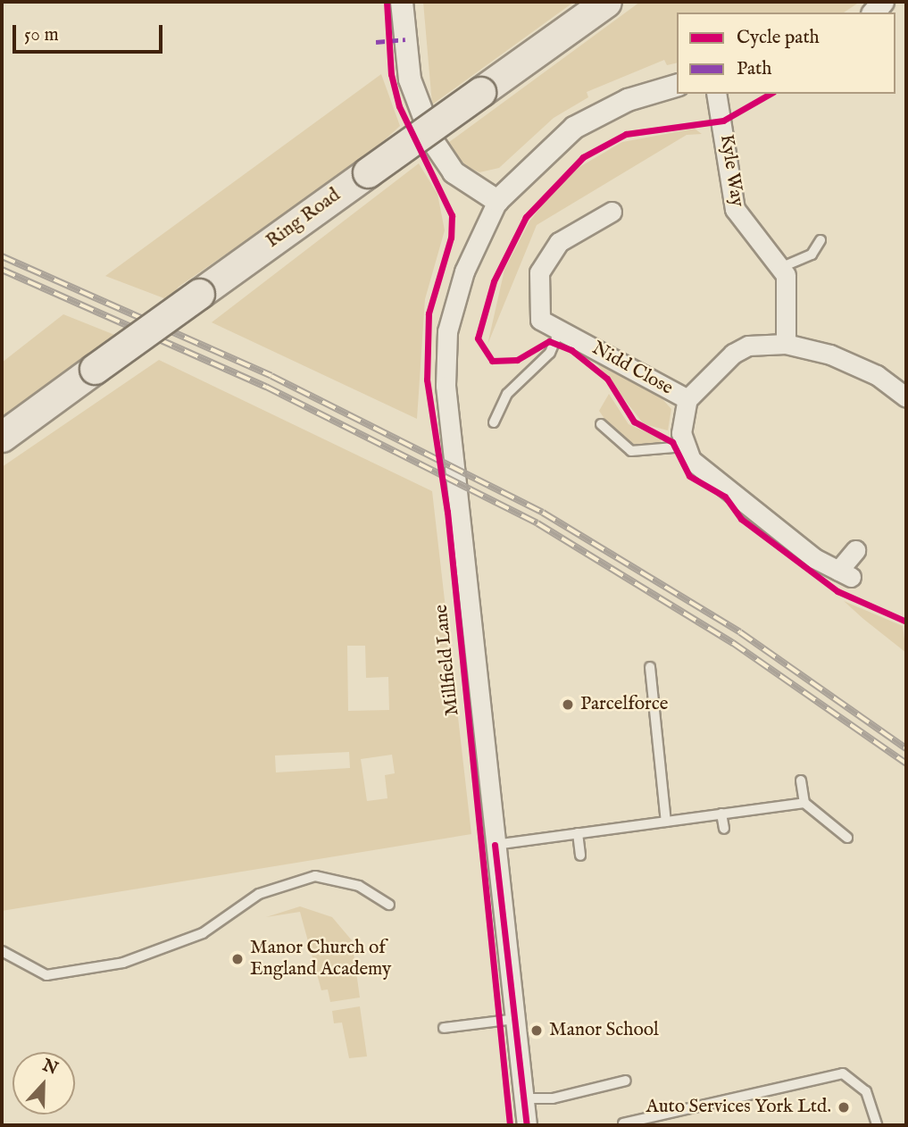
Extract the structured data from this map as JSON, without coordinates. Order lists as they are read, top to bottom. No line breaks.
{"streets":{"highway":["Ring Road"],"street":["Kyle Way","Nidd Close","Millfield Lane"]},"places":["Parcelforce","Manor Church of England Academy","Manor School","Auto Services York Ltd."],"legend":["Cycle path","Path"],"scale_bar":"50 m","north":"top"}
